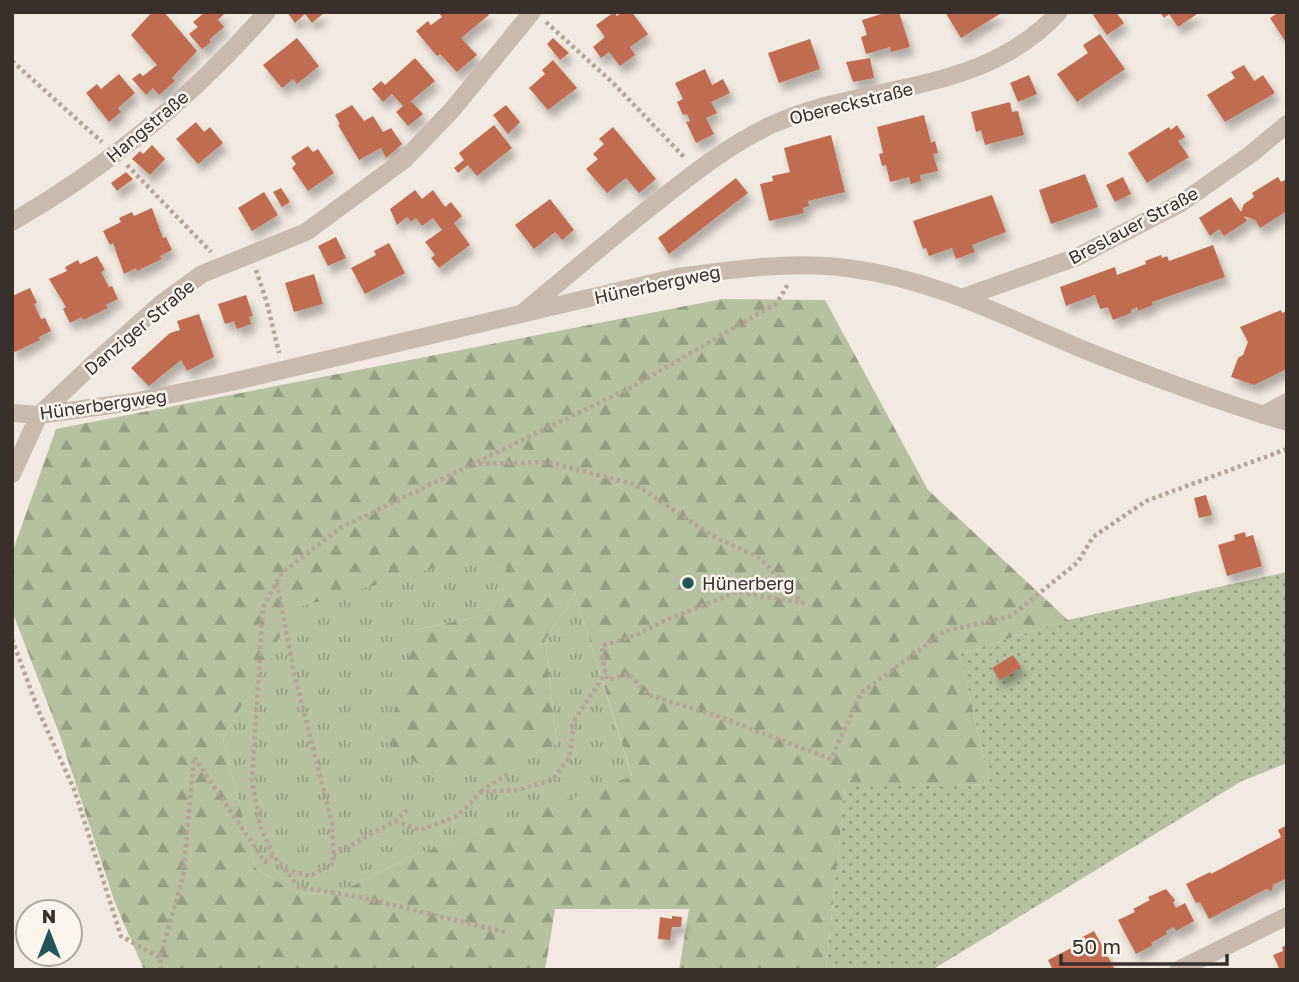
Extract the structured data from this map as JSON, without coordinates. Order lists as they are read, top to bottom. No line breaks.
{"streets":{"street":["Obereckstraße","Hangstraße","Breslauer Straße","Hünerbergweg","Danziger Straße"]},"crossings":[["Obereckstraße","Hünerbergweg"],["Breslauer Straße","Hünerbergweg"],["Hünerbergweg","Danziger Straße"]],"places":["Hünerberg"],"scale_bar":"50 m","north":"top"}
